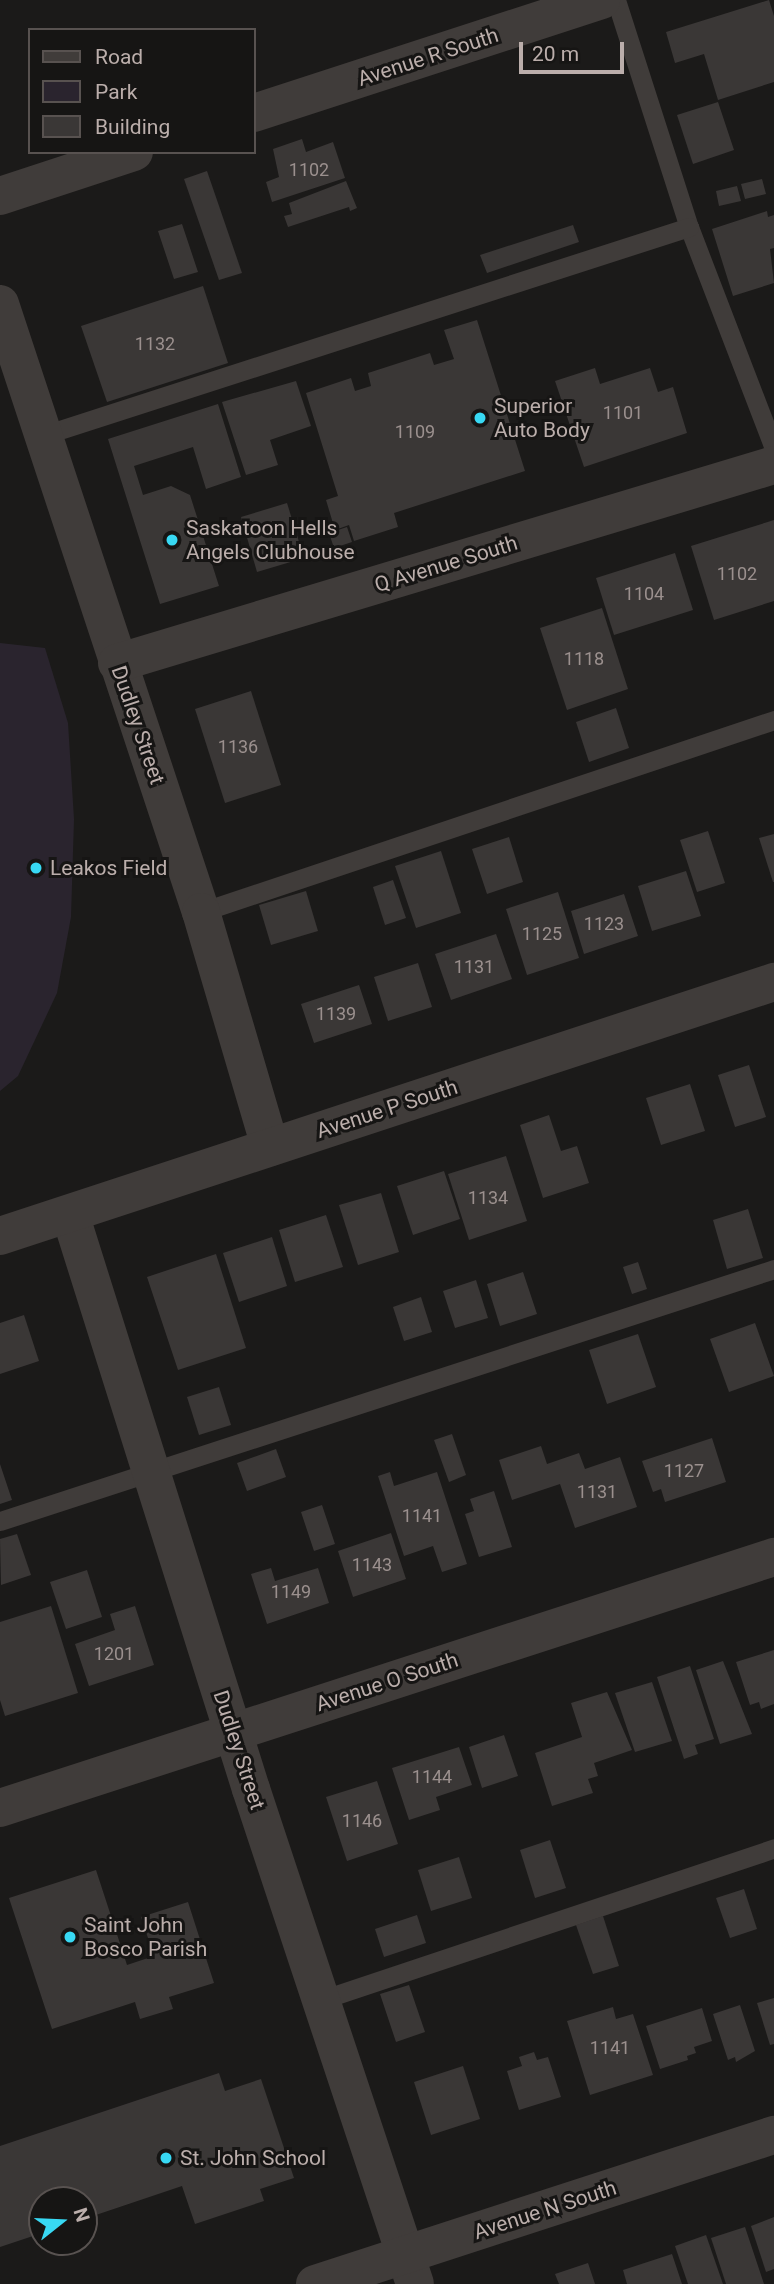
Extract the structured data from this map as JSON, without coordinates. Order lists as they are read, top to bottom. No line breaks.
{"streets":{"street":["Avenue R South","Q Avenue South","Dudley Street","Avenue P South","Avenue O South","Avenue N South"]},"crossings":[["Q Avenue South","Dudley Street"],["Dudley Street","Avenue P South"],["Dudley Street","Avenue O South"],["Dudley Street","Avenue N South"]],"places":["Superior Auto Body","Saskatoon Hells Angels Clubhouse","Leakos Field","Saint John Bosco Parish","St. John School"],"house_numbers":["1102","1132","1101","1109","1102","1104","1118","1136","1123","1125","1131","1139","1134","1127","1131","1141","1143","1149","1201","1144","1146","1141"],"legend":["Road","Park","Building"],"scale_bar":"20 m","north":"right"}
